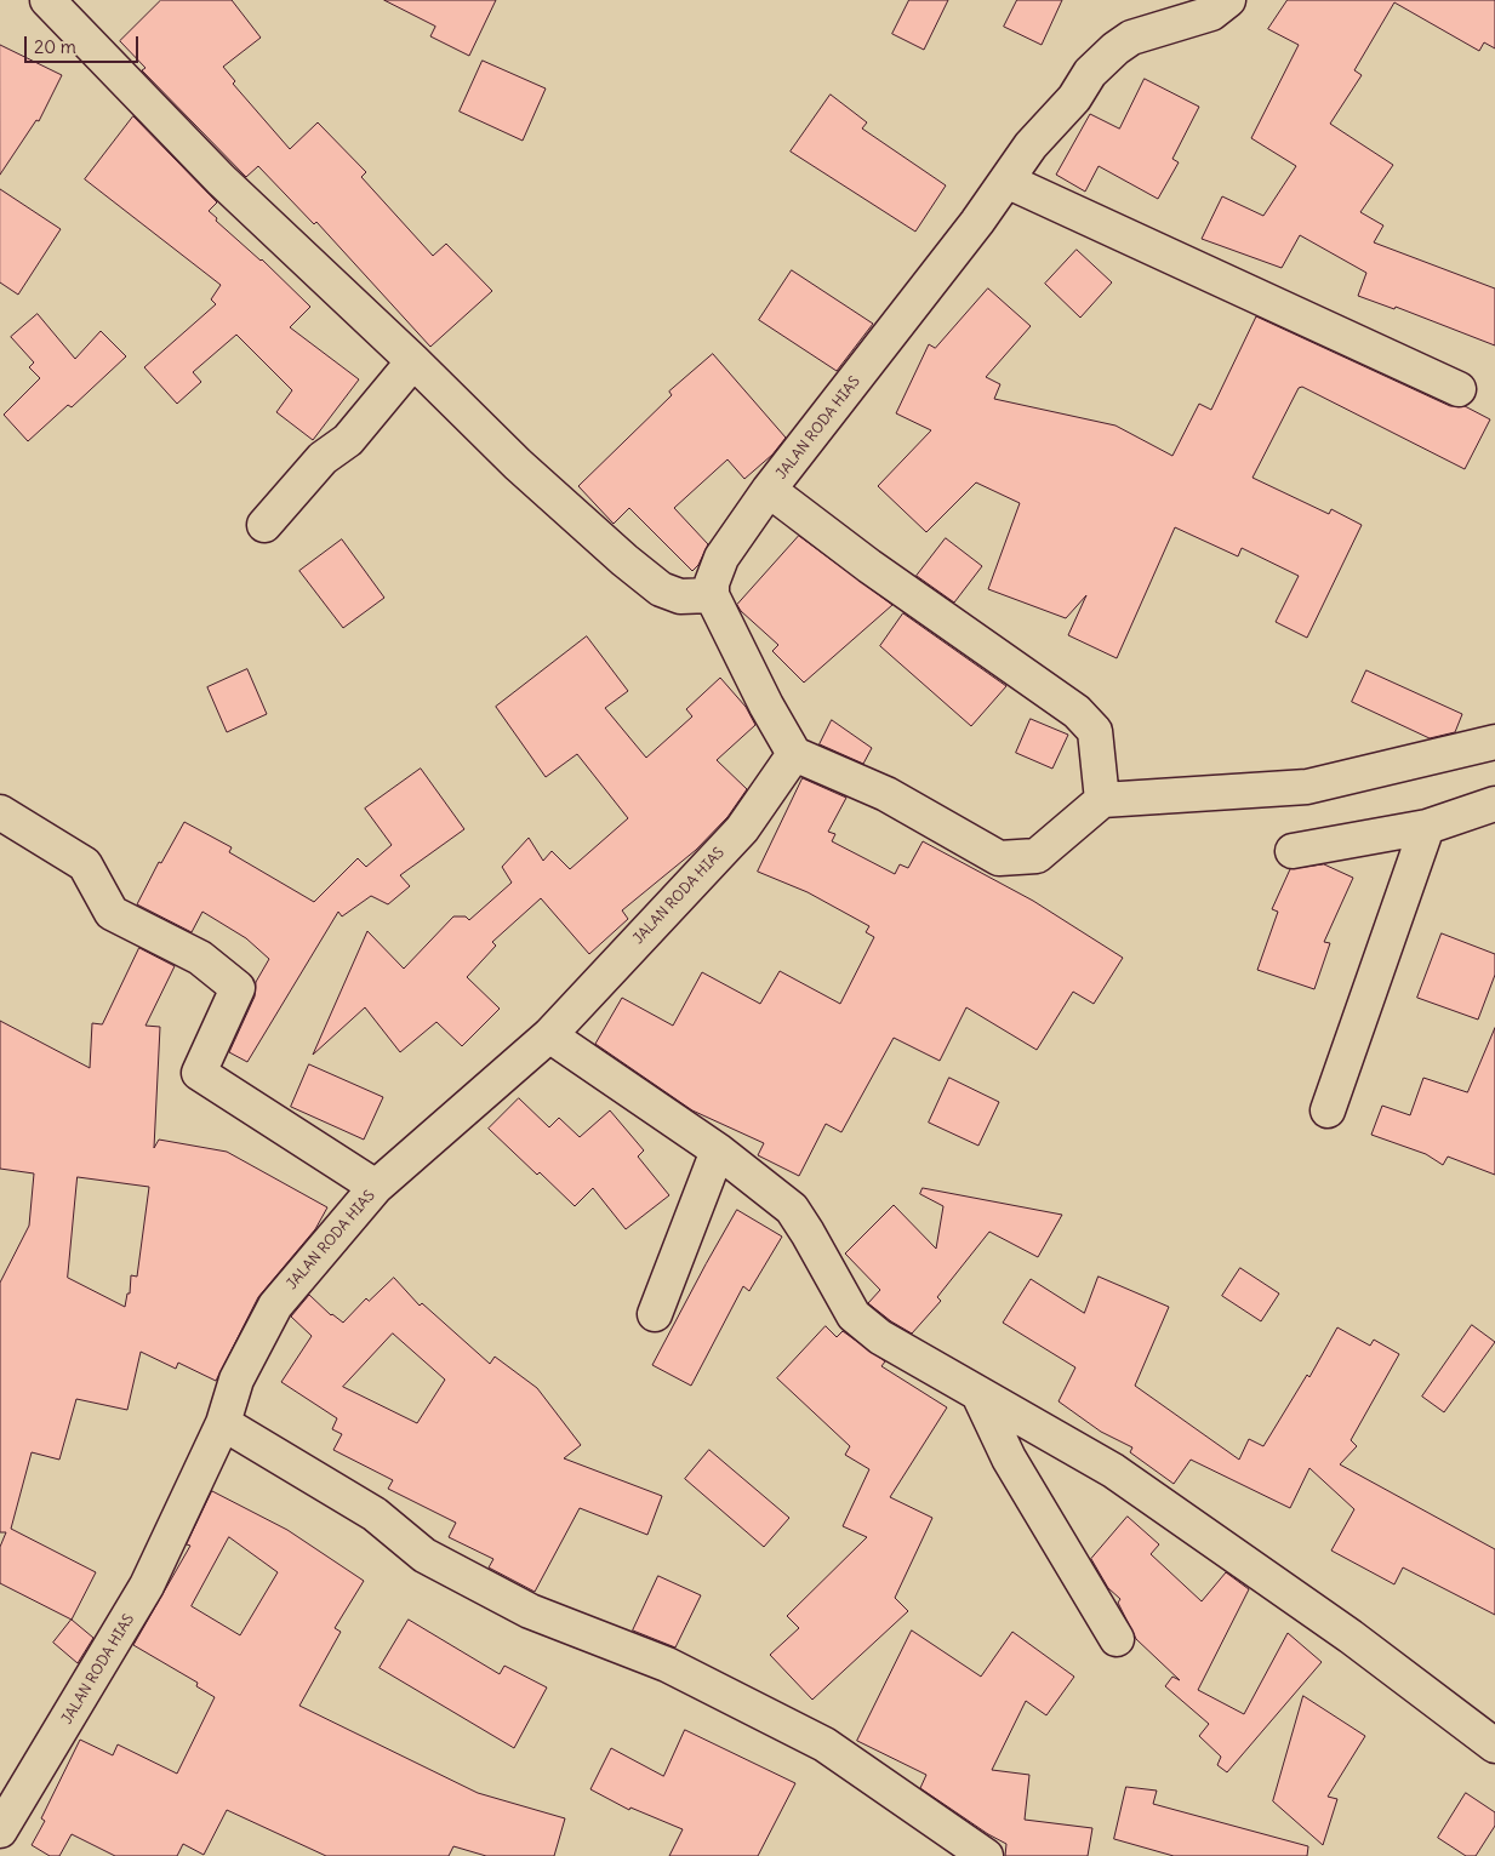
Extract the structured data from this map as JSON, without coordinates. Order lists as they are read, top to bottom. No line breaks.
{"streets":{"street":["JALAN RODA HIAS"]},"scale_bar":"20 m"}
